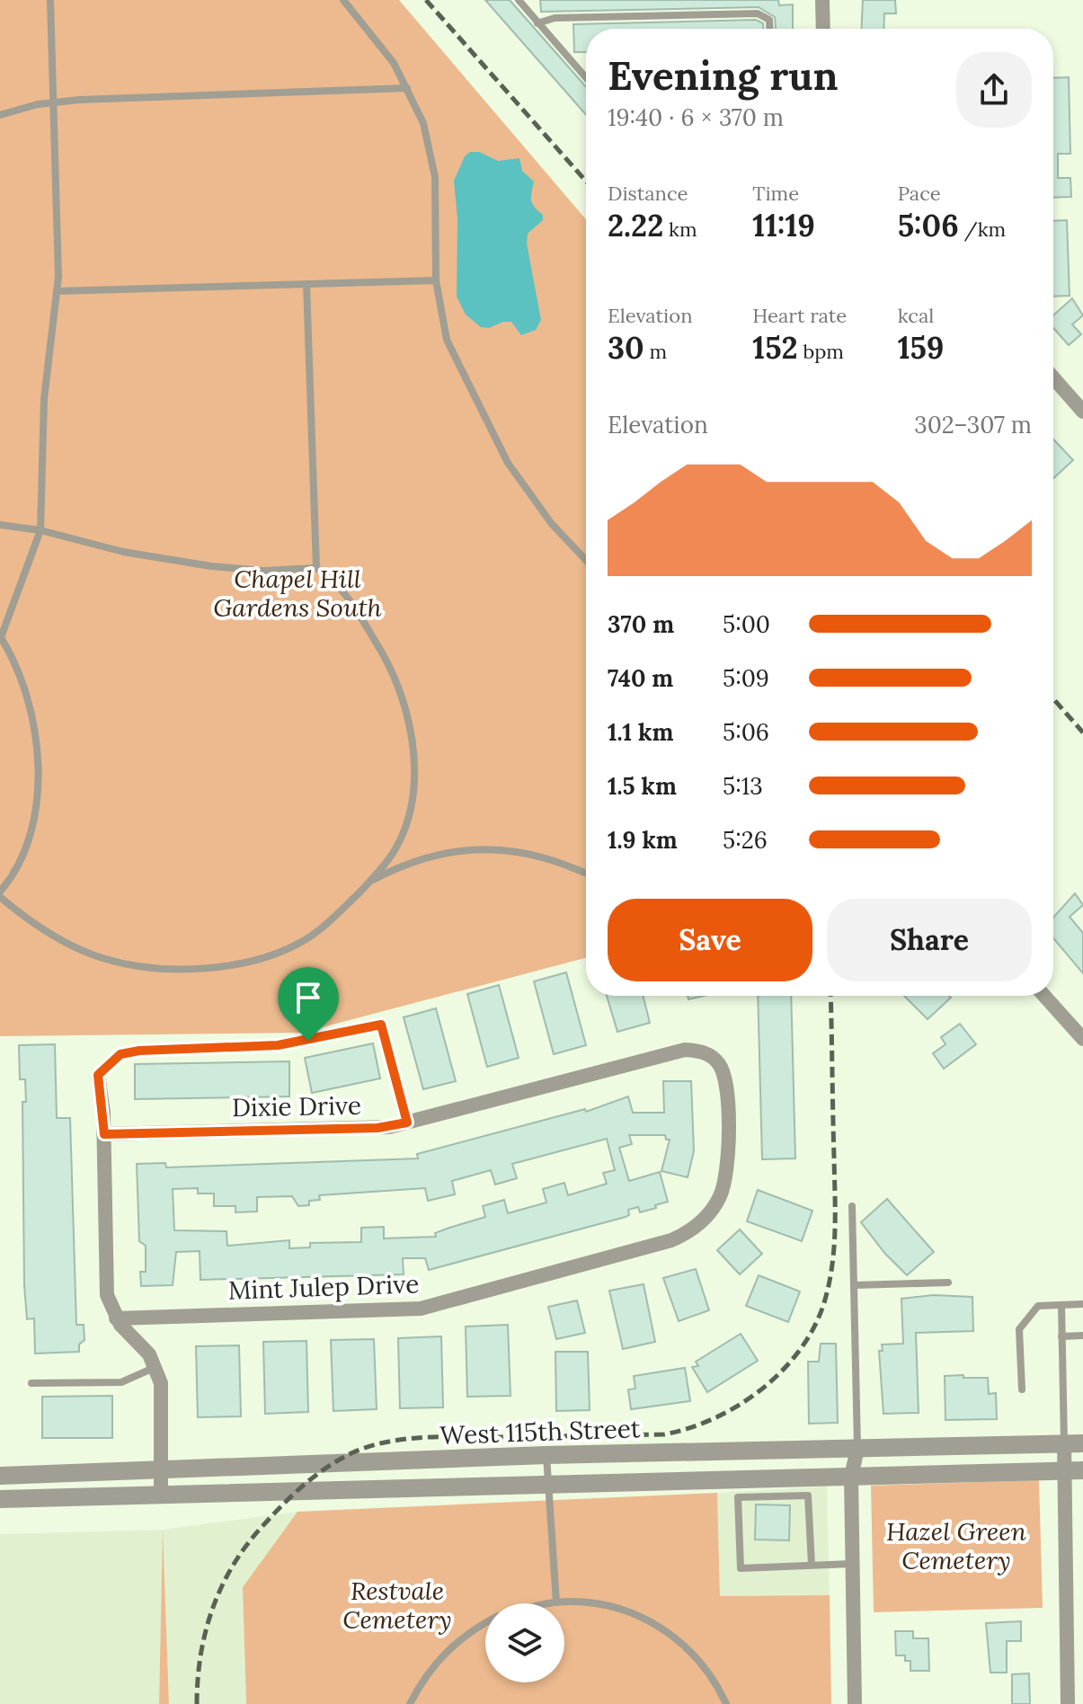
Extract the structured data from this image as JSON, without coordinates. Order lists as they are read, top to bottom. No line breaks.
{"streets":{"street":["Dixie Drive","Mint Julep Drive","West 115th Street"]},"crossings":[["Dixie Drive","Mint Julep Drive"]],"parks":["Chapel Hill Gardens South","Hazel Green Cemetery","Restvale Cemetery"],"page":{"heading":["Evening run","19:40 · 6 × 370 m"],"stats":[["Distance","2.22 km"],["Time","11:19"],["Pace","5:06 /km"],["Elevation","30 m"],["Heart rate","152 bpm"],["kcal","159"]],"chart":["Elevation","302–307 m"],"list":[{"name":"370 m","note":"5:00"},{"name":"740 m","note":"5:09"},{"name":"1.1 km","note":"5:06"},{"name":"1.5 km","note":"5:13"},{"name":"1.9 km","note":"5:26"}],"buttons":["Save","Share"]}}
